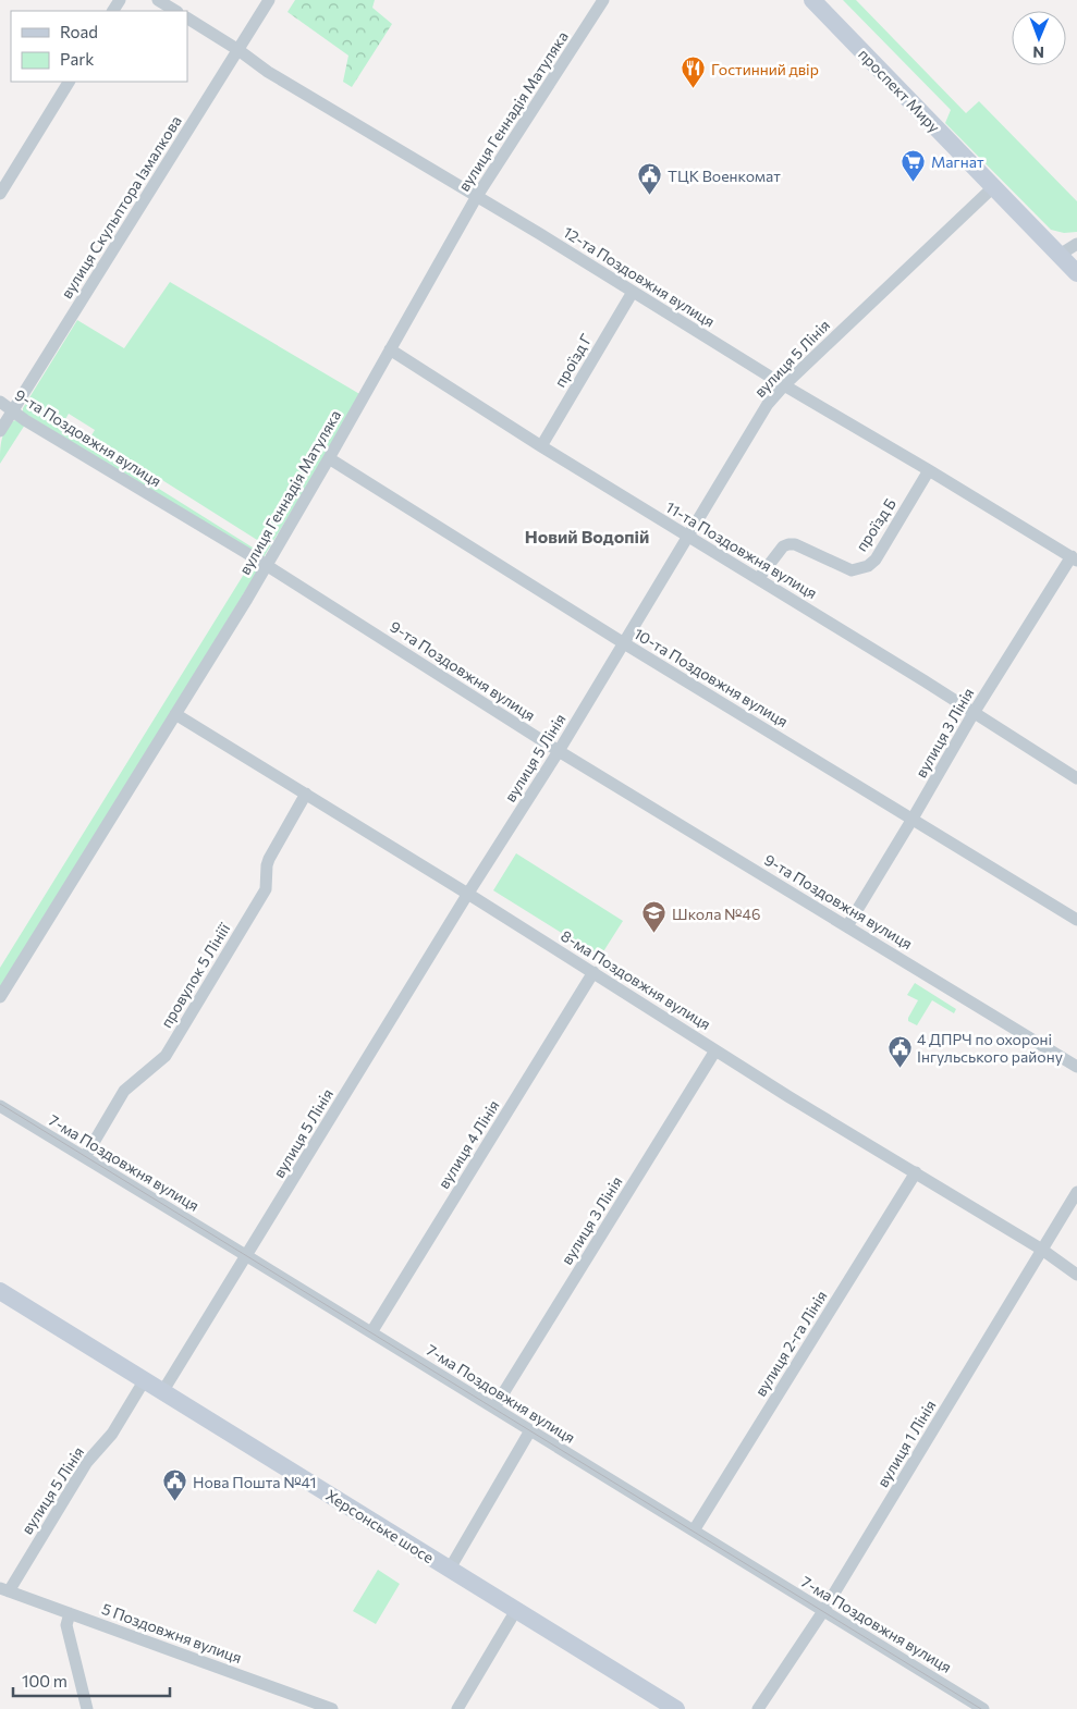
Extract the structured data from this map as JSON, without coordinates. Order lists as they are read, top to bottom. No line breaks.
{"streets":{"main road":["проспект Миру","Херсонське шосе"],"street":["вулиця Геннадія Матуляка","вулиця Скульптора Ізмалкова","12-та Поздовжня вулиця","вулиця 5 Лінія","проїзд Г","9-та Поздовжня вулиця","проїзд Б","11-та Поздовжня вулиця","10-та Поздовжня вулиця","вулиця 3 Лінія","провулок 5 Лініії","8-ма Поздовжня вулиця","вулиця 4 Лінія","7-ма Поздовжня вулиця","вулиця 2-га Лінія","вулиця 1 Лінія","5 Поздовжня вулиця"]},"crossings":[["проспект Миру","вулиця 5 Лінія"],["вулиця Геннадія Матуляка","12-та Поздовжня вулиця"],["вулиця Геннадія Матуляка","9-та Поздовжня вулиця"],["вулиця Геннадія Матуляка","11-та Поздовжня вулиця"],["вулиця Геннадія Матуляка","10-та Поздовжня вулиця"],["вулиця Геннадія Матуляка","8-ма Поздовжня вулиця"],["вулиця Скульптора Ізмалкова","12-та Поздовжня вулиця"],["вулиця Скульптора Ізмалкова","9-та Поздовжня вулиця"],["12-та Поздовжня вулиця","вулиця 5 Лінія"],["12-та Поздовжня вулиця","проїзд Г"],["12-та Поздовжня вулиця","проїзд Б"],["12-та Поздовжня вулиця","вулиця 3 Лінія"],["вулиця 5 Лінія","9-та Поздовжня вулиця"],["вулиця 5 Лінія","11-та Поздовжня вулиця"],["вулиця 5 Лінія","10-та Поздовжня вулиця"],["вулиця 5 Лінія","8-ма Поздовжня вулиця"],["вулиця 5 Лінія","7-ма Поздовжня вулиця"],["вулиця 5 Лінія","Херсонське шосе"],["вулиця 5 Лінія","5 Поздовжня вулиця"],["проїзд Г","11-та Поздовжня вулиця"],["9-та Поздовжня вулиця","вулиця 3 Лінія"],["проїзд Б","11-та Поздовжня вулиця"],["11-та Поздовжня вулиця","вулиця 3 Лінія"],["10-та Поздовжня вулиця","вулиця 3 Лінія"],["вулиця 3 Лінія","8-ма Поздовжня вулиця"],["вулиця 3 Лінія","7-ма Поздовжня вулиця"],["провулок 5 Лініії","8-ма Поздовжня вулиця"],["провулок 5 Лініії","7-ма Поздовжня вулиця"],["8-ма Поздовжня вулиця","вулиця 4 Лінія"],["8-ма Поздовжня вулиця","вулиця 2-га Лінія"],["8-ма Поздовжня вулиця","вулиця 1 Лінія"],["вулиця 4 Лінія","7-ма Поздовжня вулиця"],["7-ма Поздовжня вулиця","вулиця 2-га Лінія"],["7-ма Поздовжня вулиця","вулиця 1 Лінія"]],"districts":["Новий Водопій"],"places":{"restaurant":["Гостинний двір"],"supermarket":["Магнат"],"public building":["ТЦК Военкомат","4 ДПРЧ по охороні Інгульського району","Нова Пошта №41"],"school or university":["Школа №46"]},"legend":["Road","Park"],"scale_bar":"100 m","north":"bottom"}
